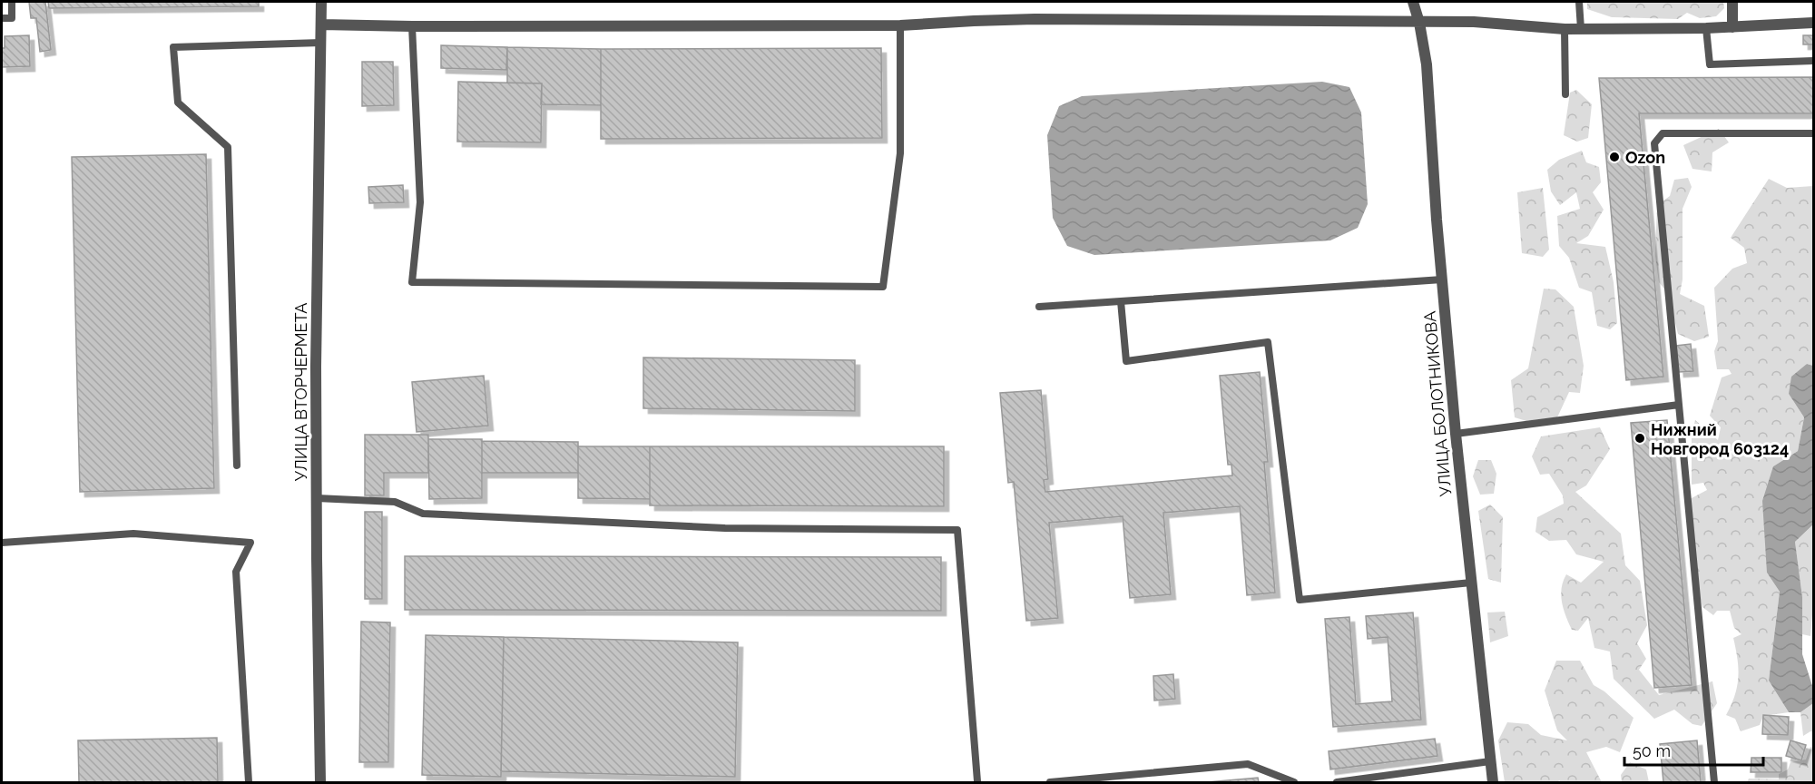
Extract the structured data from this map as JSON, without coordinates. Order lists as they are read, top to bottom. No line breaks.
{"streets":{"street":["УЛИЦА ВТОРЧЕРМЕТА","УЛИЦА БОЛОТНИКОВА"]},"places":["Ozon","Нижний Новгород 603124"],"scale_bar":"50 m"}
